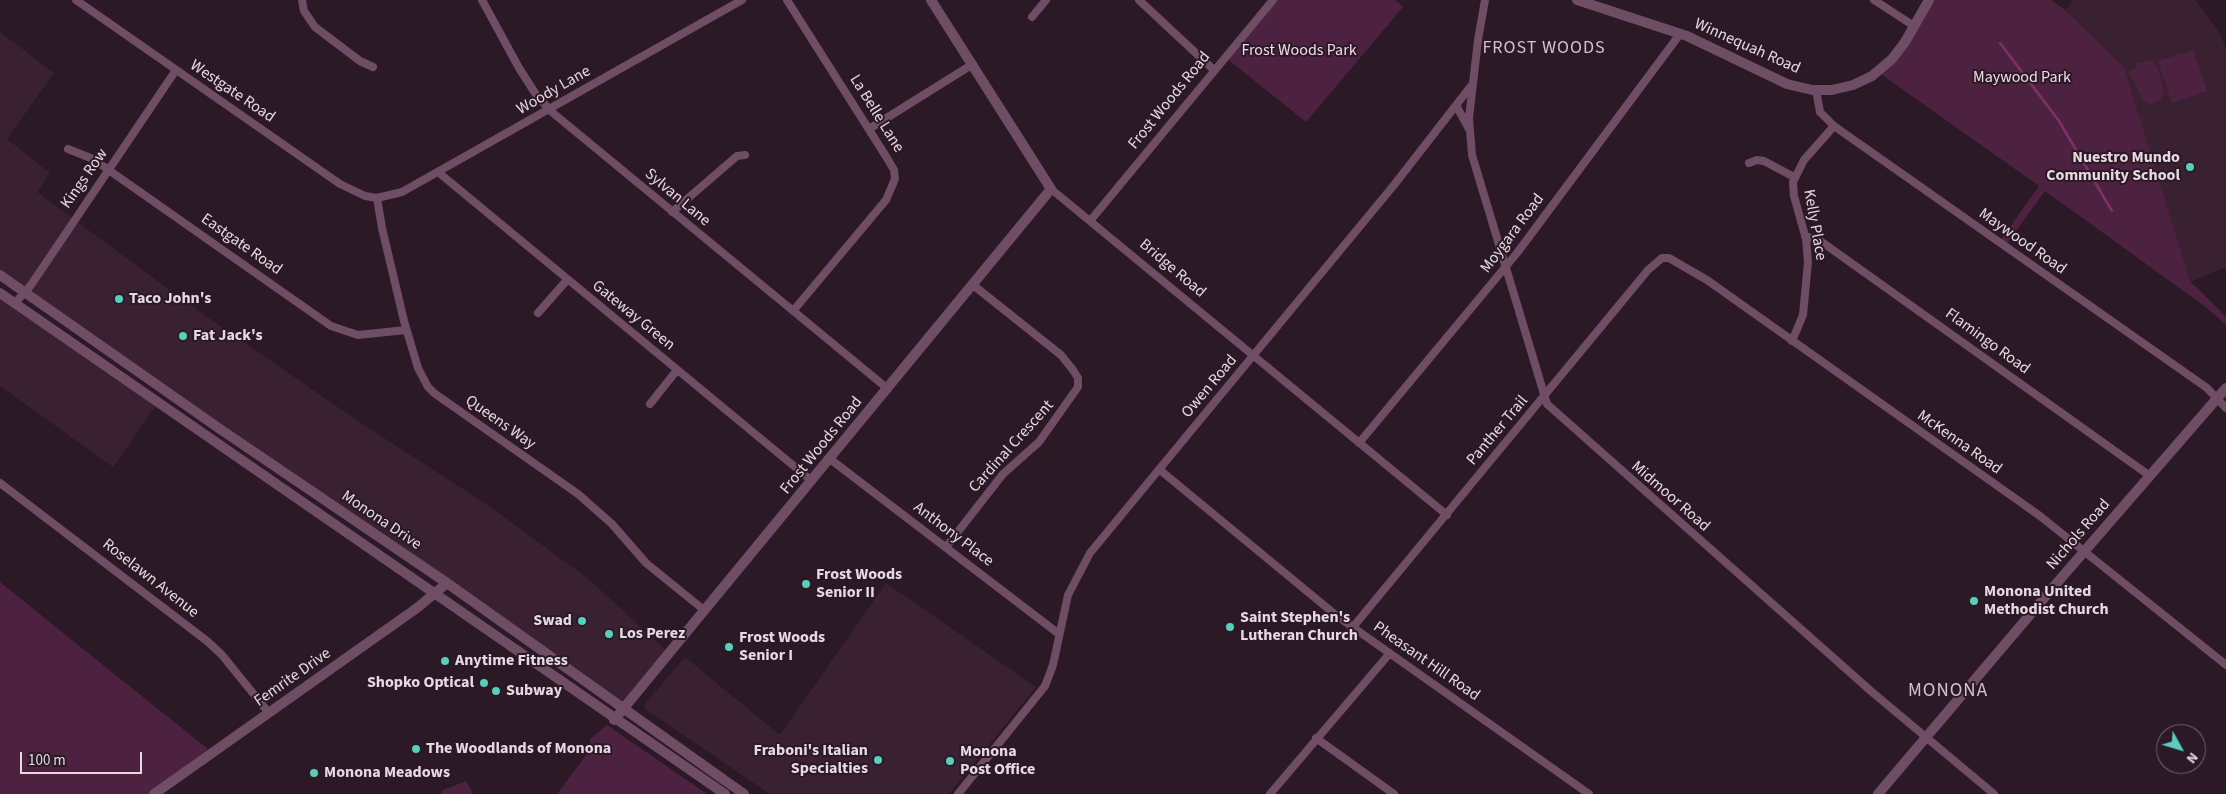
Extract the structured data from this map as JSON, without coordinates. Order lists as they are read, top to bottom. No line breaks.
{"streets":{"street":["Winnequah Road","Woody Lane","Westgate Road","Frost Woods Road","La Belle Lane","Kings Row","Sylvan Lane","Kelly Place","Moygara Road","Maywood Road","Eastgate Road","Bridge Road","Gateway Green","Flamingo Road","Owen Road","Queens Way","Panther Trail","McKenna Road","Cardinal Crescent","Midmoor Road","Monona Drive","Anthony Place","Nichols Road","Roselawn Avenue","Pheasant Hill Road","Femrite Drive"]},"crossings":[["Winnequah Road","Moygara Road"],["Winnequah Road","Maywood Road"],["Woody Lane","Westgate Road"],["Woody Lane","Sylvan Lane"],["Woody Lane","Gateway Green"],["Woody Lane","Queens Way"],["Westgate Road","Kings Row"],["Westgate Road","Queens Way"],["Frost Woods Road","Sylvan Lane"],["Frost Woods Road","Bridge Road"],["Frost Woods Road","Gateway Green"],["Frost Woods Road","Queens Way"],["Frost Woods Road","Cardinal Crescent"],["Frost Woods Road","Monona Drive"],["Frost Woods Road","Anthony Place"],["La Belle Lane","Sylvan Lane"],["Kings Row","Eastgate Road"],["Kings Row","Monona Drive"],["Kelly Place","Maywood Road"],["Kelly Place","Flamingo Road"],["Kelly Place","McKenna Road"],["Moygara Road","Bridge Road"],["Moygara Road","Midmoor Road"],["Maywood Road","Nichols Road"],["Eastgate Road","Queens Way"],["Bridge Road","Owen Road"],["Bridge Road","Panther Trail"],["Flamingo Road","Nichols Road"],["Owen Road","Midmoor Road"],["Owen Road","Anthony Place"],["Owen Road","Pheasant Hill Road"],["Panther Trail","McKenna Road"],["Panther Trail","Midmoor Road"],["Panther Trail","Pheasant Hill Road"],["McKenna Road","Nichols Road"],["Cardinal Crescent","Anthony Place"],["Midmoor Road","Nichols Road"],["Monona Drive","Femrite Drive"],["Roselawn Avenue","Femrite Drive"]],"districts":["FROST WOODS","MONONA"],"parks":["Frost Woods Park","Maywood Park"],"places":["Nuestro Mundo Community School","Taco John's","Fat Jack's","Frost Woods Senior II","Monona United Methodist Church","Swad","Saint Stephen's Lutheran Church","Los Perez","Frost Woods Senior I","Anytime Fitness","Shopko Optical","Subway","The Woodlands of Monona","Fraboni's Italian Specialties","Monona Post Office","Monona Meadows"],"scale_bar":"100 m","north":"bottom right"}
